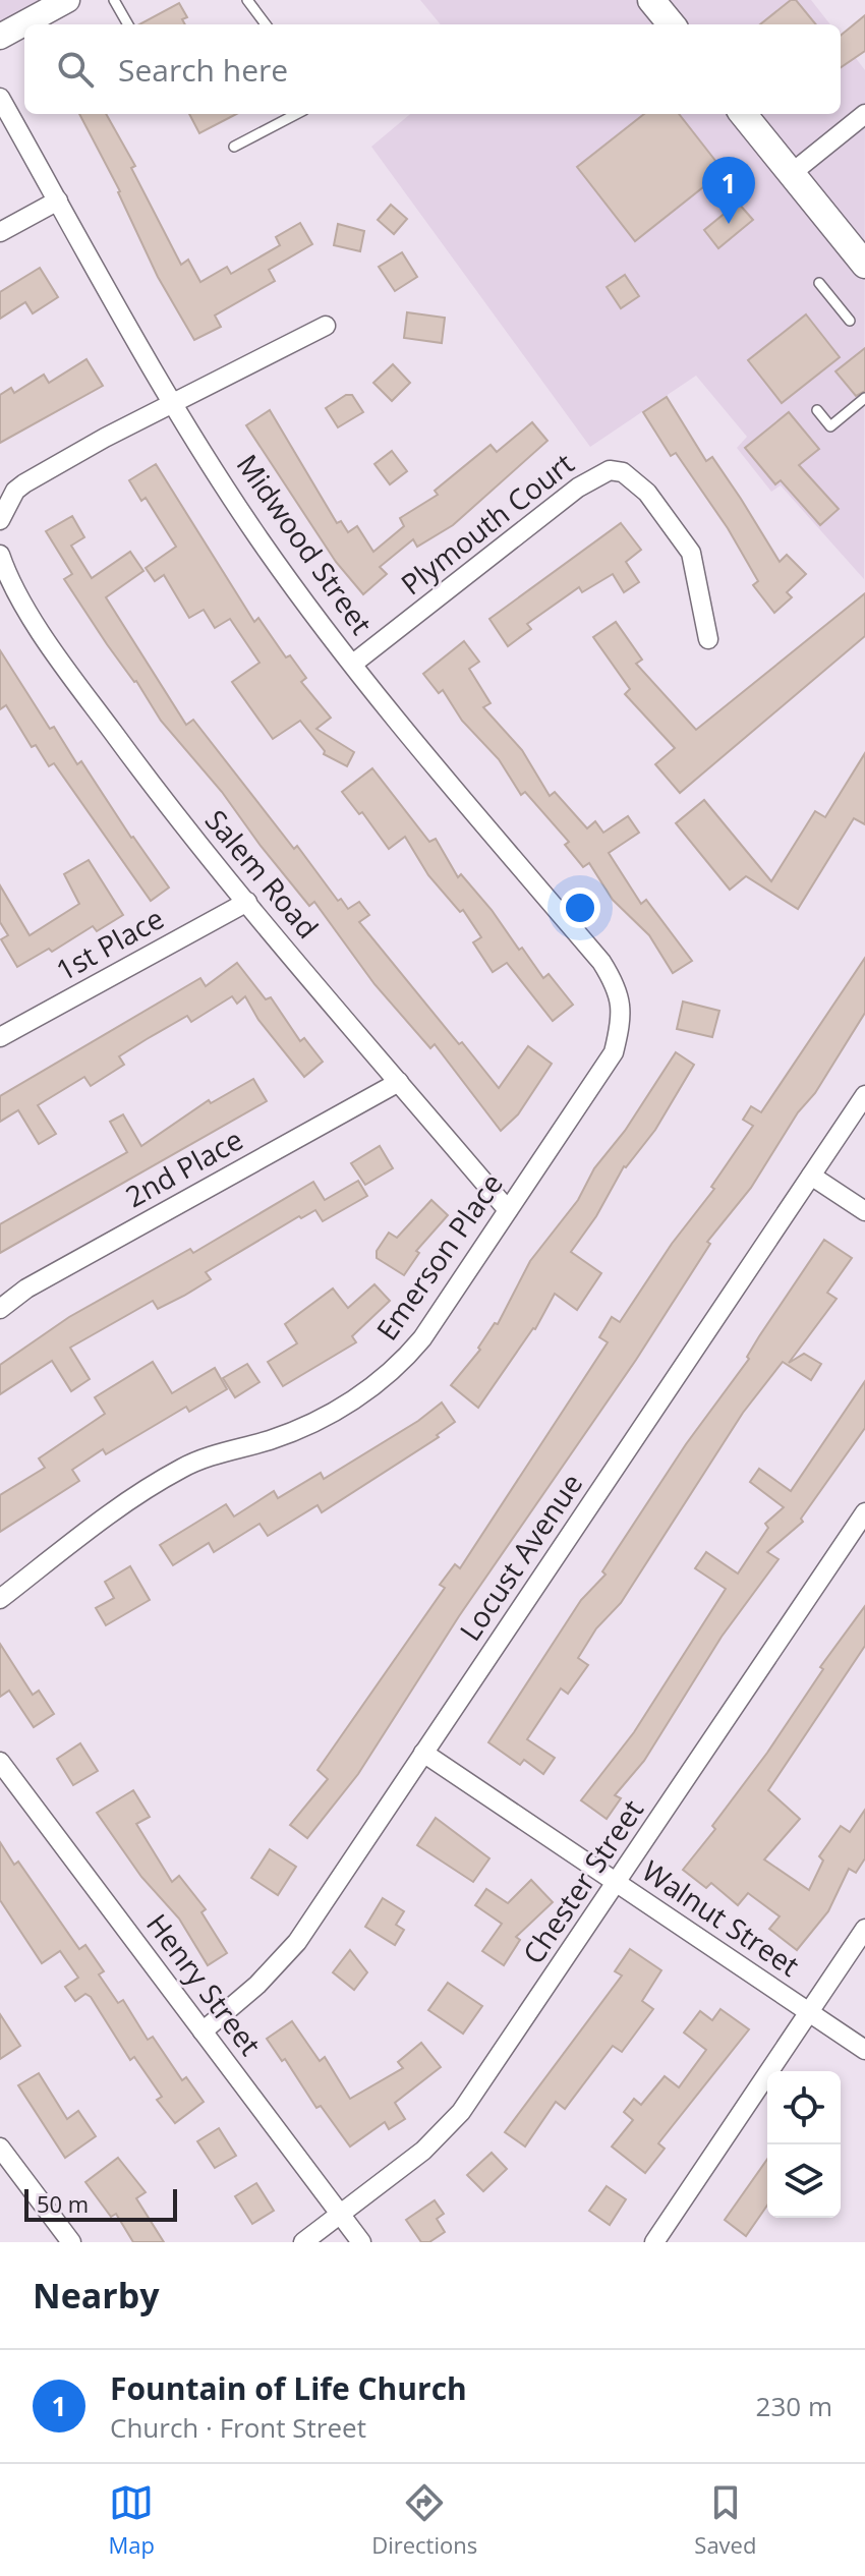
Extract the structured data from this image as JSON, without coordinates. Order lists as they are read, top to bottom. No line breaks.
{"streets":{"street":["Plymouth Court","Midwood Street","Salem Road","1st Place","2nd Place","Emerson Place","Locust Avenue","Chester Street","Walnut Street","Henry Street"]},"crossings":[["Plymouth Court","Midwood Street"],["Midwood Street","Emerson Place"],["Salem Road","1st Place"],["Salem Road","2nd Place"],["Salem Road","Emerson Place"],["Locust Avenue","Walnut Street"],["Locust Avenue","Henry Street"],["Chester Street","Walnut Street"],["Chester Street","Henry Street"]],"scale_bar":"50 m","page":{"search":"Search here","pins":"1","scale":"50 m","heading":"Nearby","list":[{"mark":"1","name":"Fountain of Life Church","note":"Church · Front Street","value":"230 m"}],"nav":["Map","Directions","Saved"]}}
